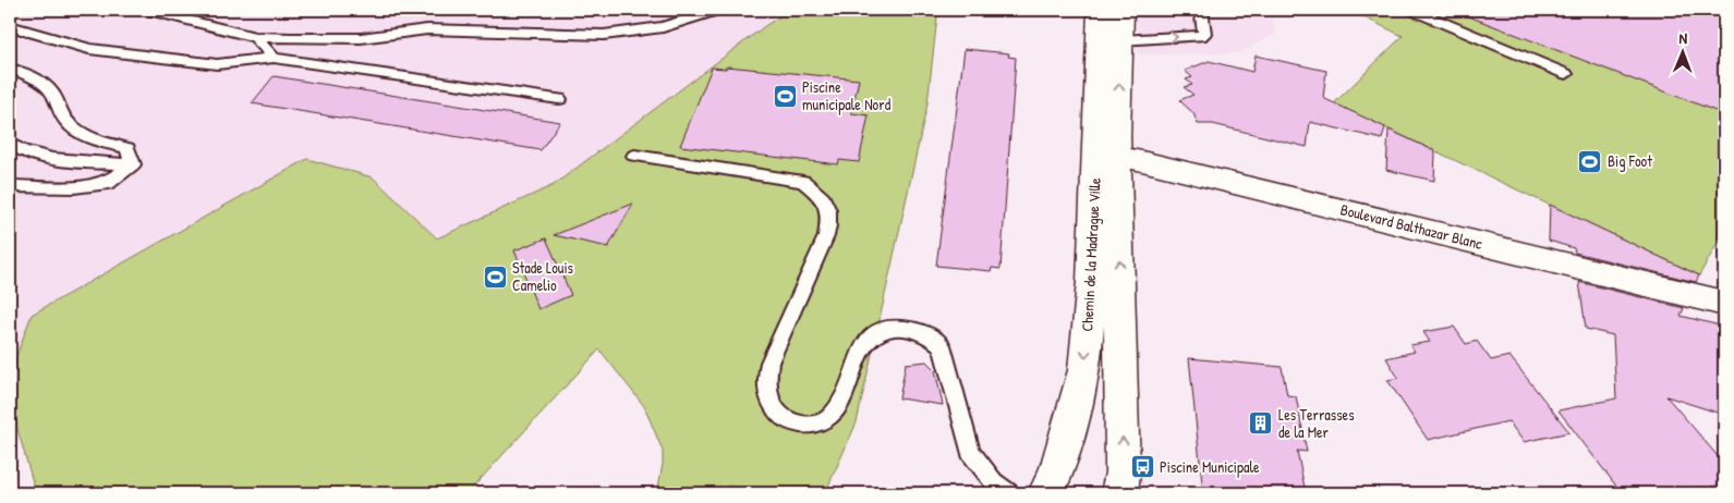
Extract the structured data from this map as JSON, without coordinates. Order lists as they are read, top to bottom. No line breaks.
{"streets":{"street":["Boulevard Balthazar Blanc","Chemin de la Madrague Ville"]},"crossings":[["Boulevard Balthazar Blanc","Chemin de la Madrague Ville"]],"places":{"sports":["Piscine municipale Nord","Big Foot","Stade Louis Camelio"],"building":["Les Terrasses de la Mer"],"bus stop":["Piscine Municipale"]},"north":"top"}
